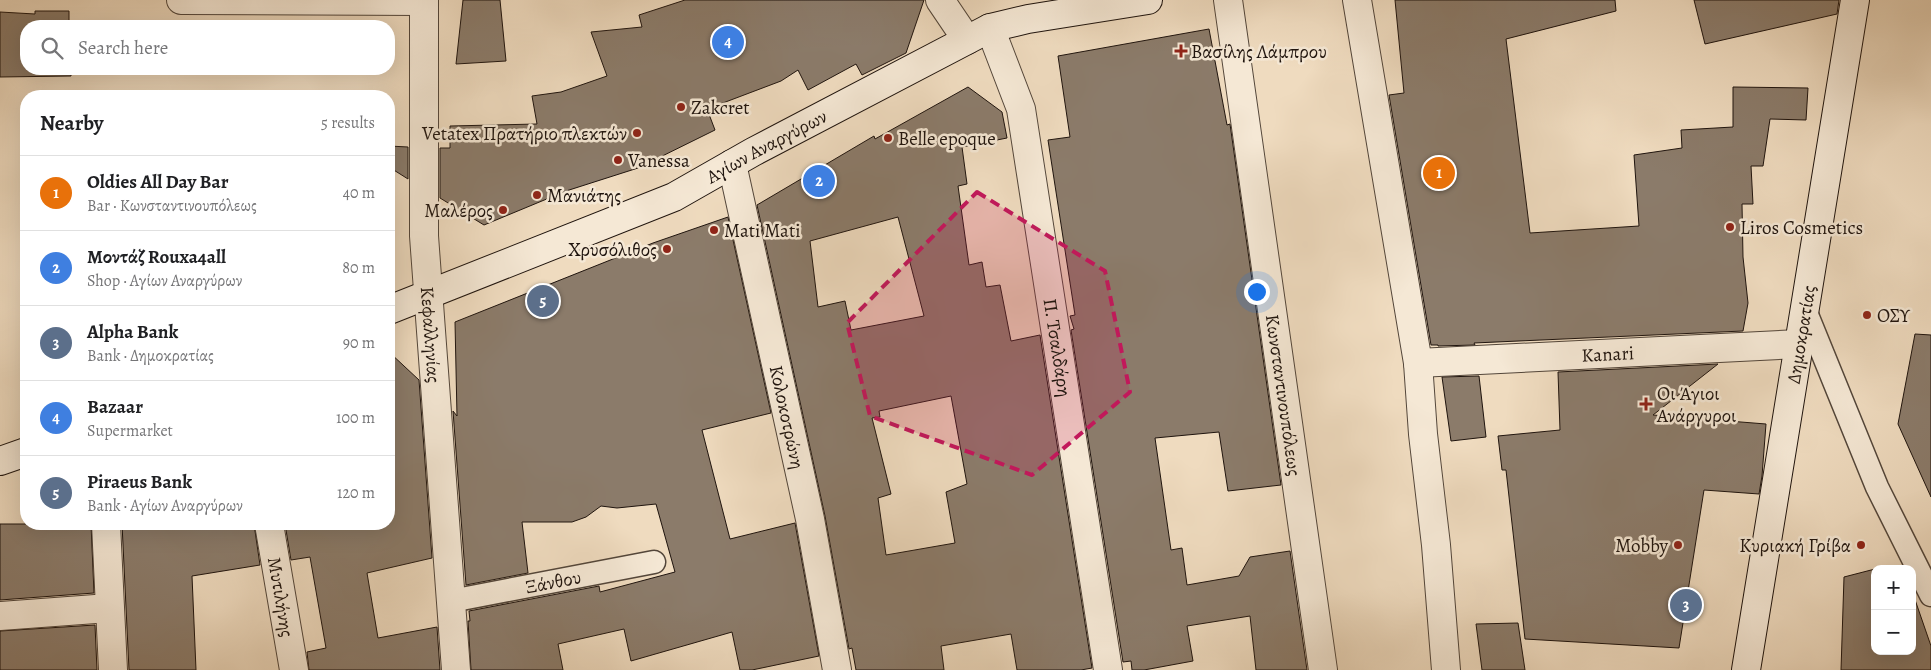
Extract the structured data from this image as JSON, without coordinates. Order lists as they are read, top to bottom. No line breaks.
{"streets":{"street":["Αγίων Αναργύρων","Κεφαλληνίας","Δημοκρατίας","Π. Τσαλδάρη","Kanari","Κωνσταντινουπόλεως","Κολοκοτρώνη","Μυτιλήνης"],"lane":["Ξάνθου"]},"crossings":[["Αγίων Αναργύρων","Κεφαλληνίας"],["Αγίων Αναργύρων","Π. Τσαλδάρη"],["Αγίων Αναργύρων","Κολοκοτρώνη"],["Κεφαλληνίας","Ξάνθου"],["Δημοκρατίας","Kanari"]],"places":{"health":["Βασίλης Λάμπρου","Οι Άγιοι Ανάργυροι"],"other":["Zakcret","Vetatex Πρατήριο πλεκτών","Belle epoque","Vanessa","Μανιάτης","Μαλέρος","Liros Cosmetics","Mati Mati","Χρυσόλιθος","ΟΣΥ","Mobby","Κυριακή Γρίβα"]},"page":{"search":"Search here","pins":["4","1","2","5","3"],"heading":["Nearby","5 results"],"list":[{"mark":"1","name":"Oldies All Day Bar","note":"Bar · Κωνσταντινουπόλεως","value":"40 m"},{"mark":"2","name":"Μοντάζ Rouxa4all","note":"Shop · Αγίων Αναργύρων","value":"80 m"},{"mark":"3","name":"Alpha Bank","note":"Bank · Δημοκρατίας","value":"90 m"},{"mark":"4","name":"Bazaar","note":"Supermarket","value":"100 m"},{"mark":"5","name":"Piraeus Bank","note":"Bank · Αγίων Αναργύρων","value":"120 m"}],"map_buttons":["+","−"]}}
